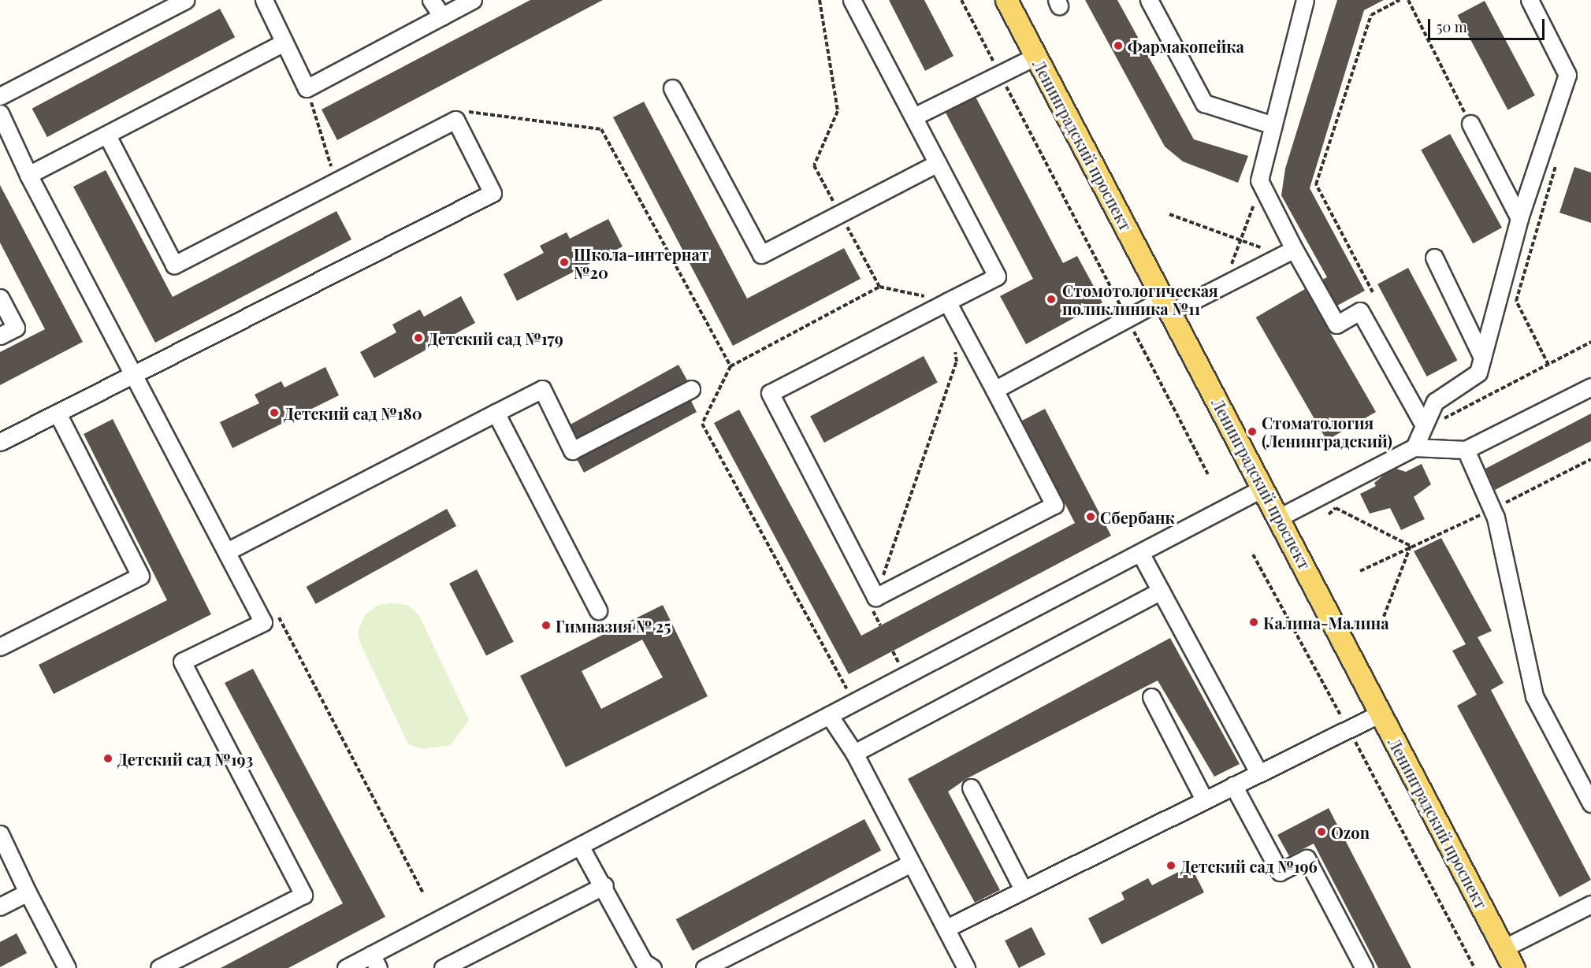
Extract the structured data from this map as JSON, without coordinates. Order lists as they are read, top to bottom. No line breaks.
{"streets":{"main road":["Ленинградский проспект"]},"places":["Фармакопейка","Школа-интернат №20","Стомотологическая поликлиника №11","Детский сад №179","Детский сад №180","Стоматология (Ленинградский)","Сбербанк","Калина-Малина","Гимназия № 25","Детский сад №193","Ozon","Детский сад №196"],"scale_bar":"50 m"}
